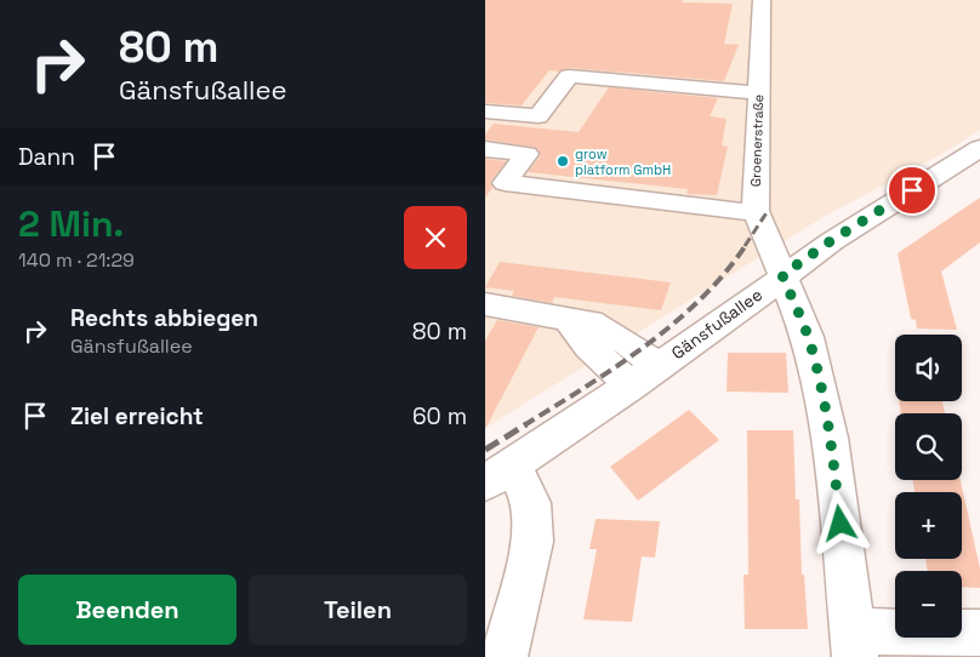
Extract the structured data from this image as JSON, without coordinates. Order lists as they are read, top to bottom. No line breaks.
{"streets":{"street":["Groenerstraße","Gänsfußallee"]},"crossings":[["Groenerstraße","Gänsfußallee"]],"places":["grow platform GmbH"],"page":{"turn":["80 m","Gänsfußallee"],"then":"Dann","heading":["2 Min.","140 m · 21:29"],"list":[{"name":"Rechts abbiegen","note":"Gänsfußallee","value":"80 m"},{"name":"Ziel erreicht","value":"60 m"}],"map_buttons":["+","−"],"buttons":["Beenden","Teilen"]}}
